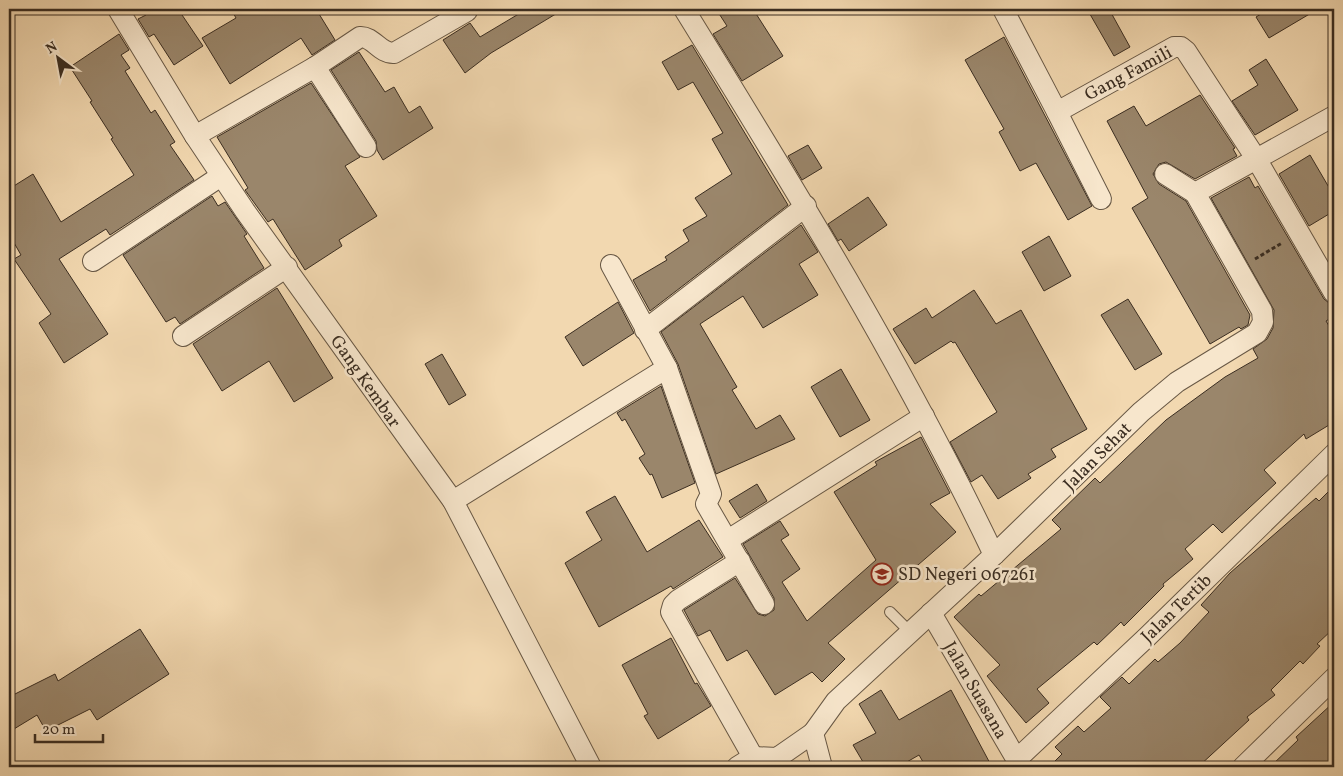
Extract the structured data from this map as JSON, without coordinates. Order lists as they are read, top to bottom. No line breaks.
{"streets":{"street":["Gang Famili","Gang Kembar","Jalan Sehat","Jalan Tertib","Jalan Suasana"]},"crossings":[["Jalan Sehat","Jalan Suasana"],["Jalan Tertib","Jalan Suasana"]],"places":{"school or university":["SD Negeri 067261"]},"scale_bar":"20 m","north":"top left"}
